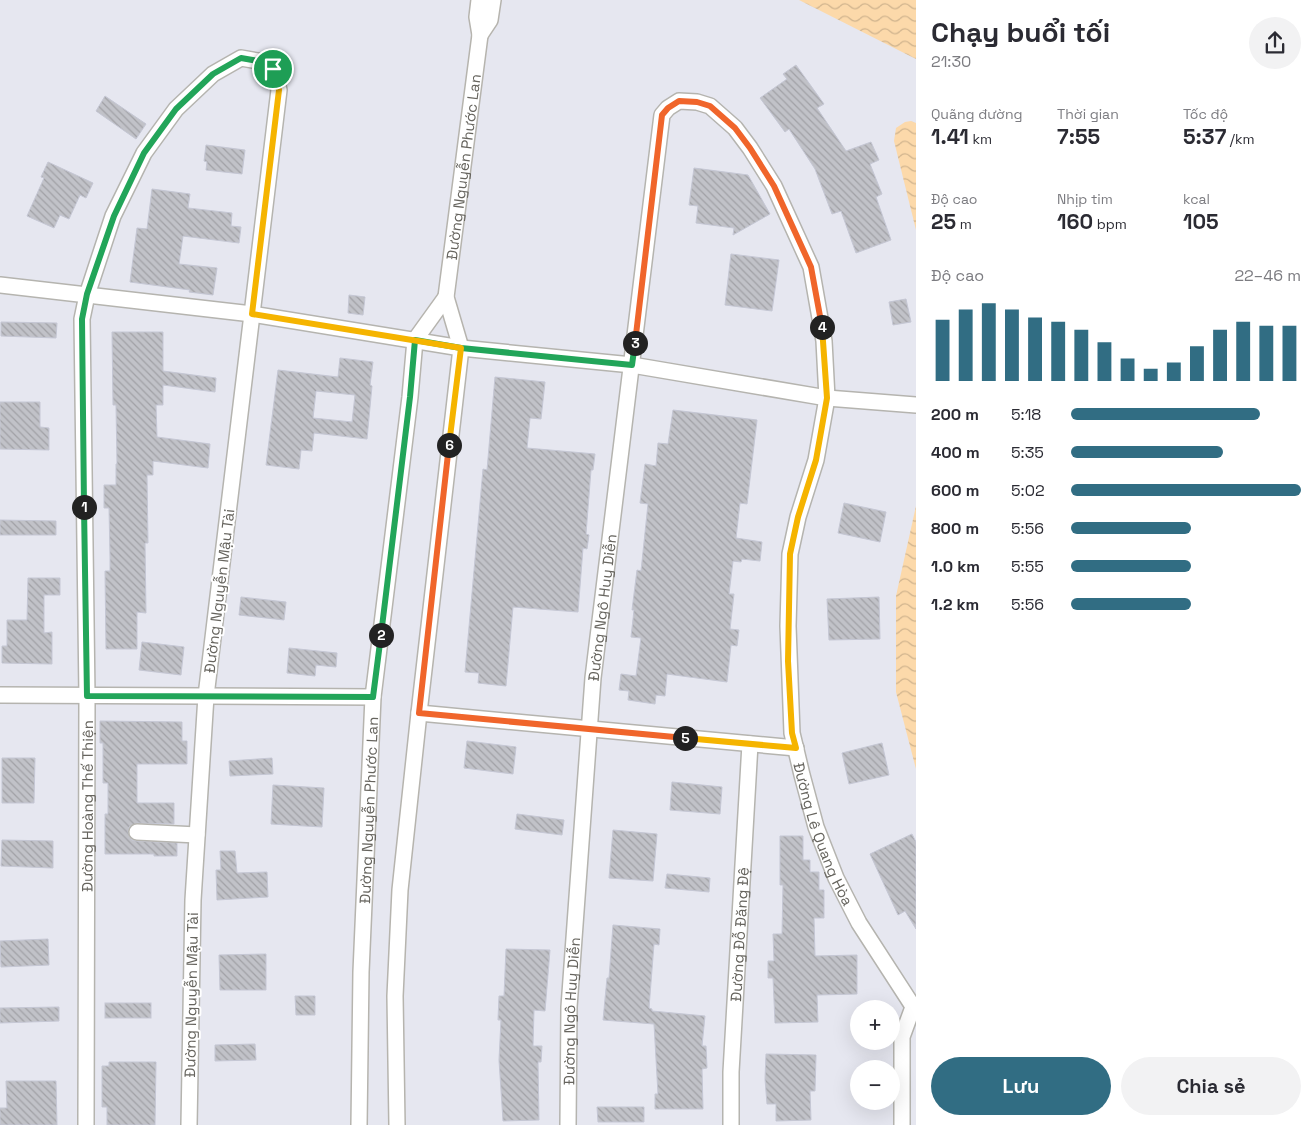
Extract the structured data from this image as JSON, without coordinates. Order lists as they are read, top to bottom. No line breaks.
{"streets":{"street":["Đường Nguyễn Phước Lan","Đường Nguyễn Mậu Tài","Đường Ngô Huy Diễn","Đường Hoàng Thế Thiện","Đường Lê Quang Hòa","Đường Đỗ Đăng Đệ"]},"crossings":[["Đường Nguyễn Mậu Tài","Đường Hoàng Thế Thiện"],["Đường Ngô Huy Diễn","Đường Lê Quang Hòa"]],"page":{"heading":["Chạy buổi tối","21:30"],"stats":[["Quãng đường","1.41 km"],["Thời gian","7:55"],["Tốc độ","5:37 /km"],["Độ cao","25 m"],["Nhịp tim","160 bpm"],["kcal","105"]],"chart":["Độ cao","22–46 m"],"pins":["4","3","6","1","2","5"],"list":[{"name":"200 m","note":"5:18"},{"name":"400 m","note":"5:35"},{"name":"600 m","note":"5:02"},{"name":"800 m","note":"5:56"},{"name":"1.0 km","note":"5:55"},{"name":"1.2 km","note":"5:56"}],"map_buttons":["+","−"],"buttons":["Lưu","Chia sẻ"]}}
